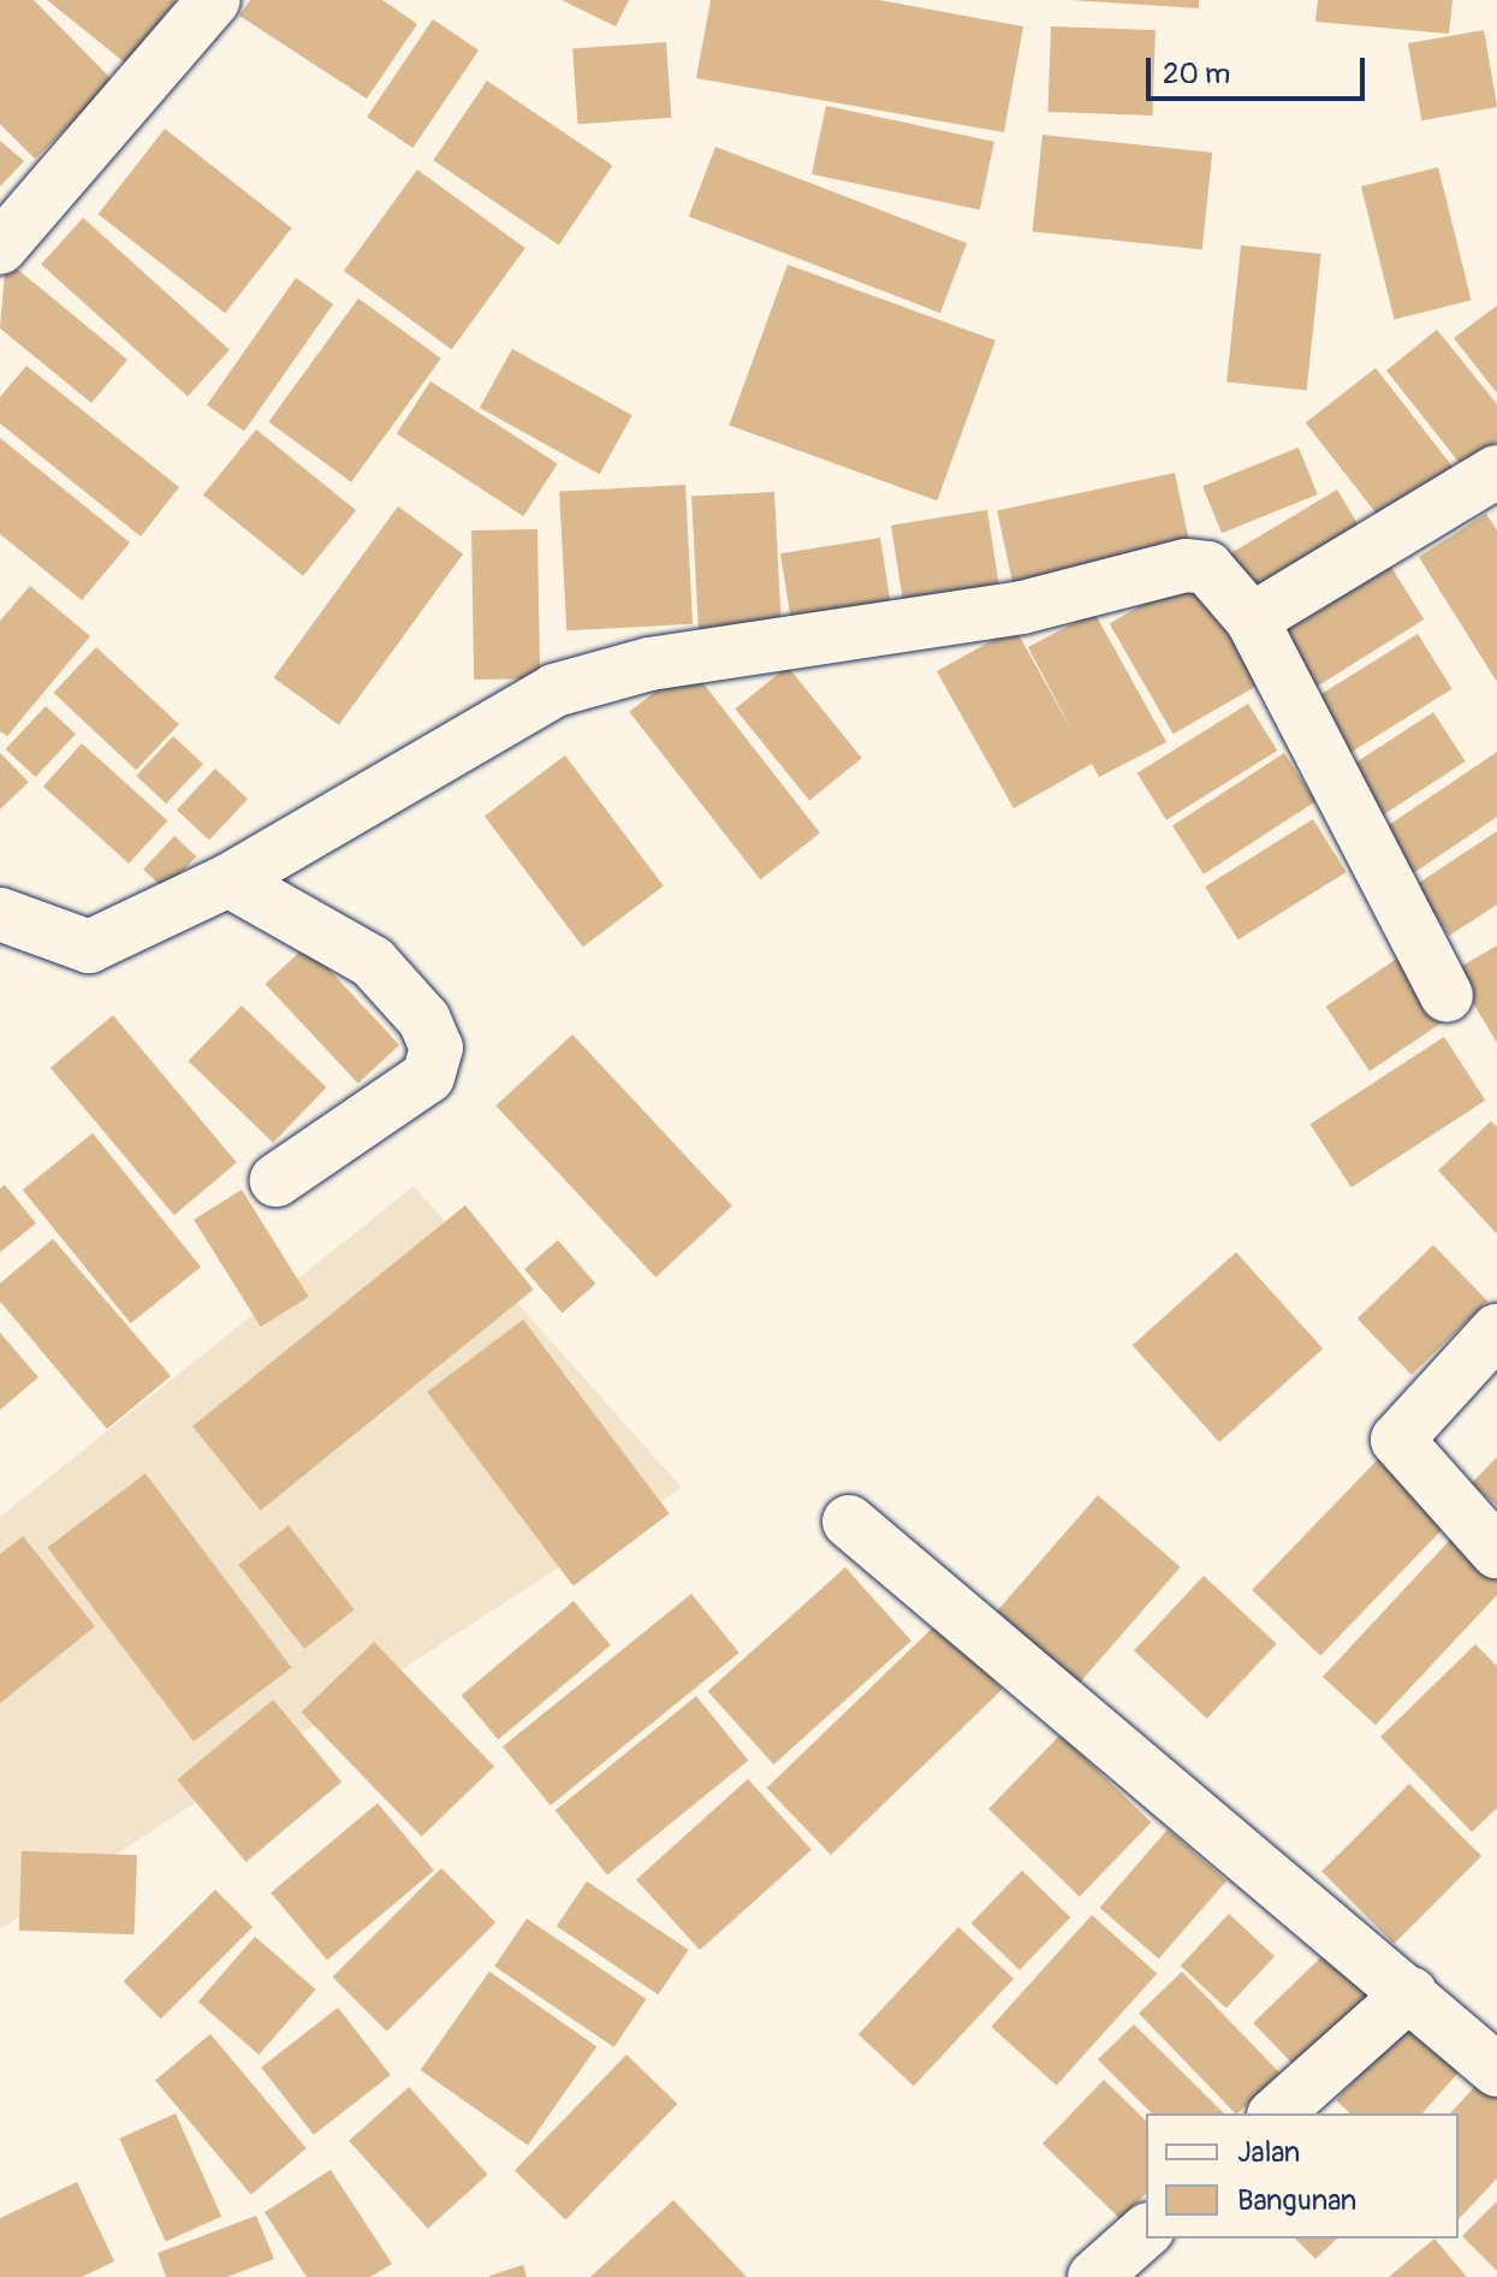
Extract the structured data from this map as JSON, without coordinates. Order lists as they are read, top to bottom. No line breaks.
{"legend":["Jalan","Bangunan"],"scale_bar":"20 m"}
